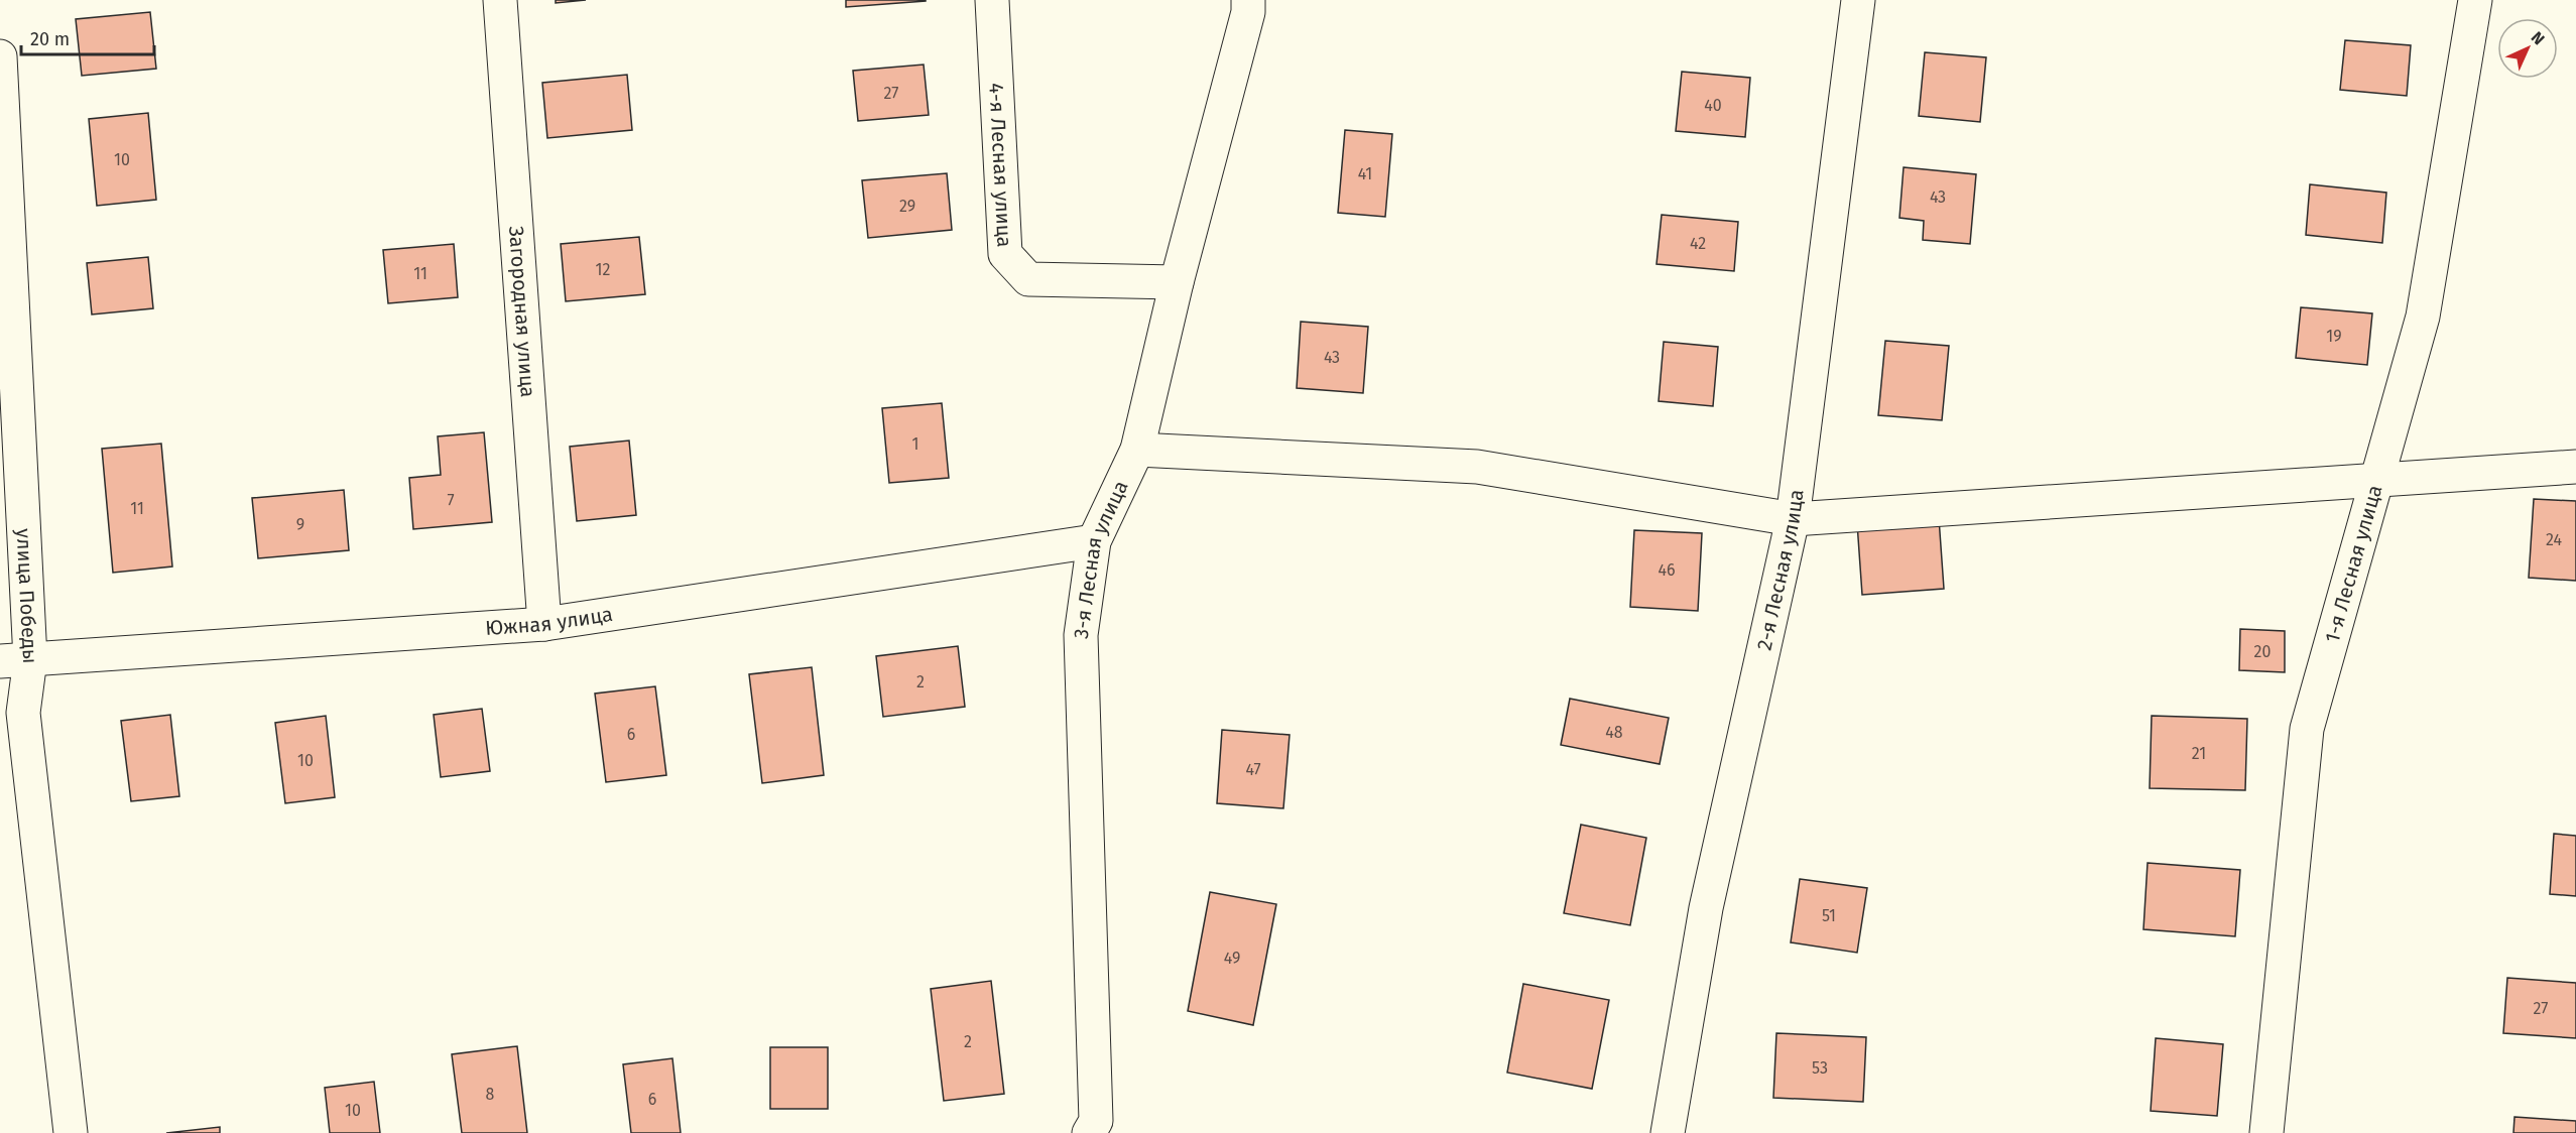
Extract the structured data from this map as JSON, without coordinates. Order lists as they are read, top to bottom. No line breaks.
{"streets":{"street":["4-я Лесная улица","Загородная улица","3-я Лесная улица","1-я Лесная улица","2-я Лесная улица","улица Победы","Южная улица"]},"crossings":[["4-я Лесная улица","3-я Лесная улица"],["Загородная улица","Южная улица"],["3-я Лесная улица","Южная улица"],["улица Победы","Южная улица"]],"house_numbers":["27","40","10","41","43","29","42","12","11","19","43","1","7","11","9","24","46","20","2","48","6","21","10","47","51","49","27","2","53","8","6","10"],"scale_bar":"20 m","north":"top right"}
